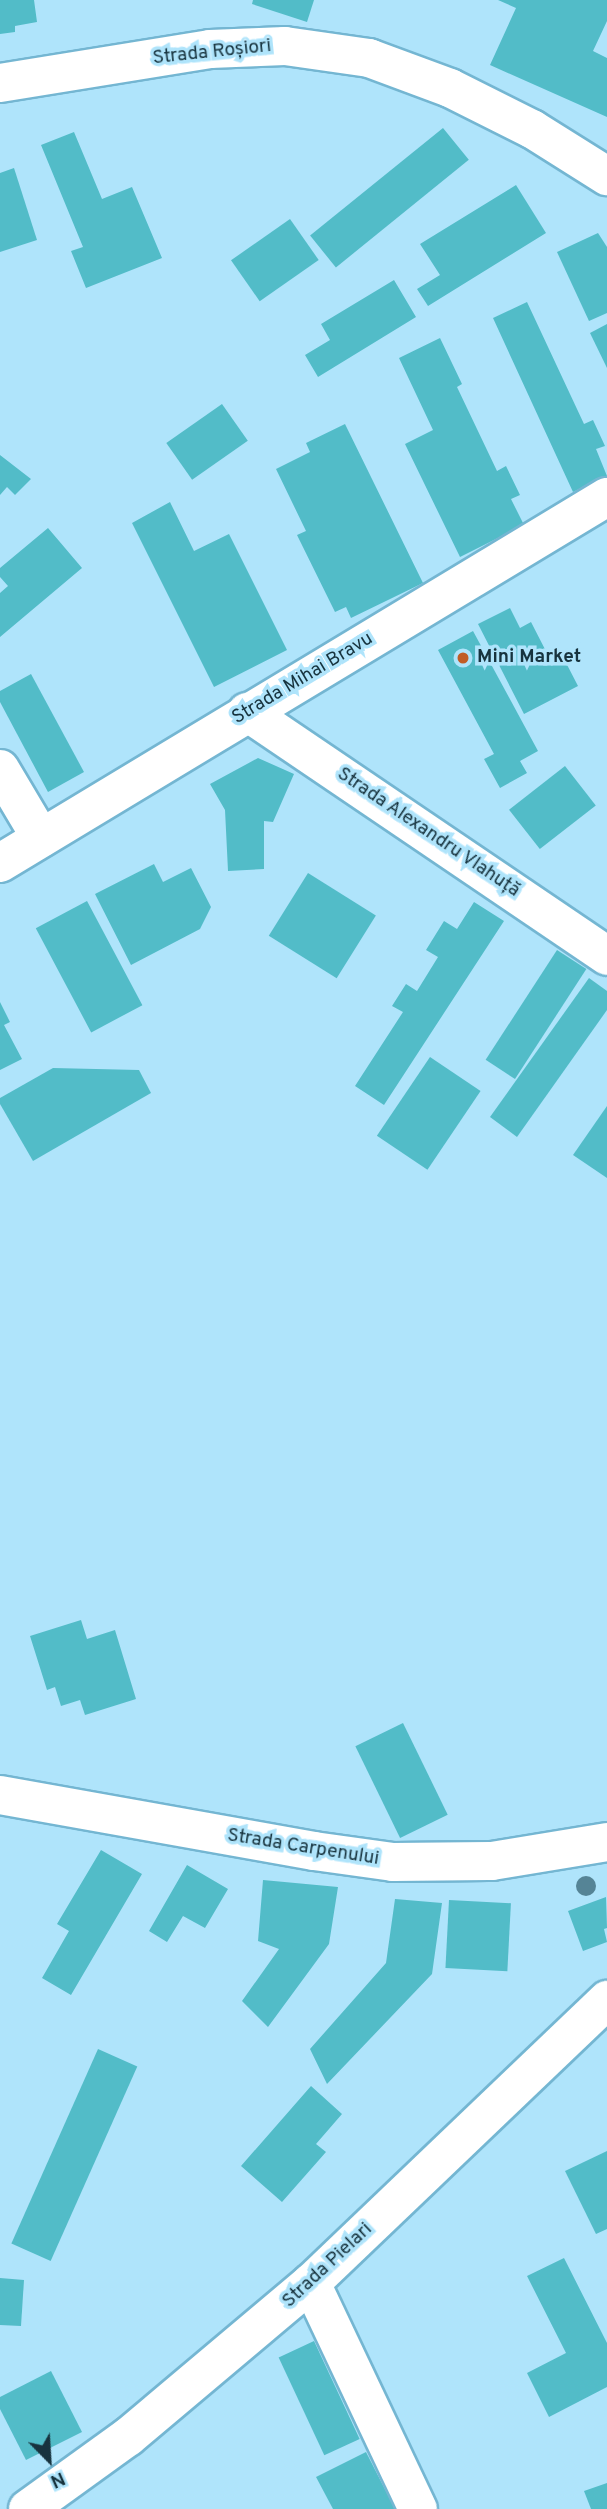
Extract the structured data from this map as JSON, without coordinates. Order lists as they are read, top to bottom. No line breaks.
{"streets":{"street":["Strada Roșiori","Strada Mihai Bravu","Strada Alexandru Vlahuță","Strada Carpenului","Strada Pielari"]},"crossings":[["Strada Mihai Bravu","Strada Alexandru Vlahuță"]],"places":["Mini Market"],"north":"bottom right"}
